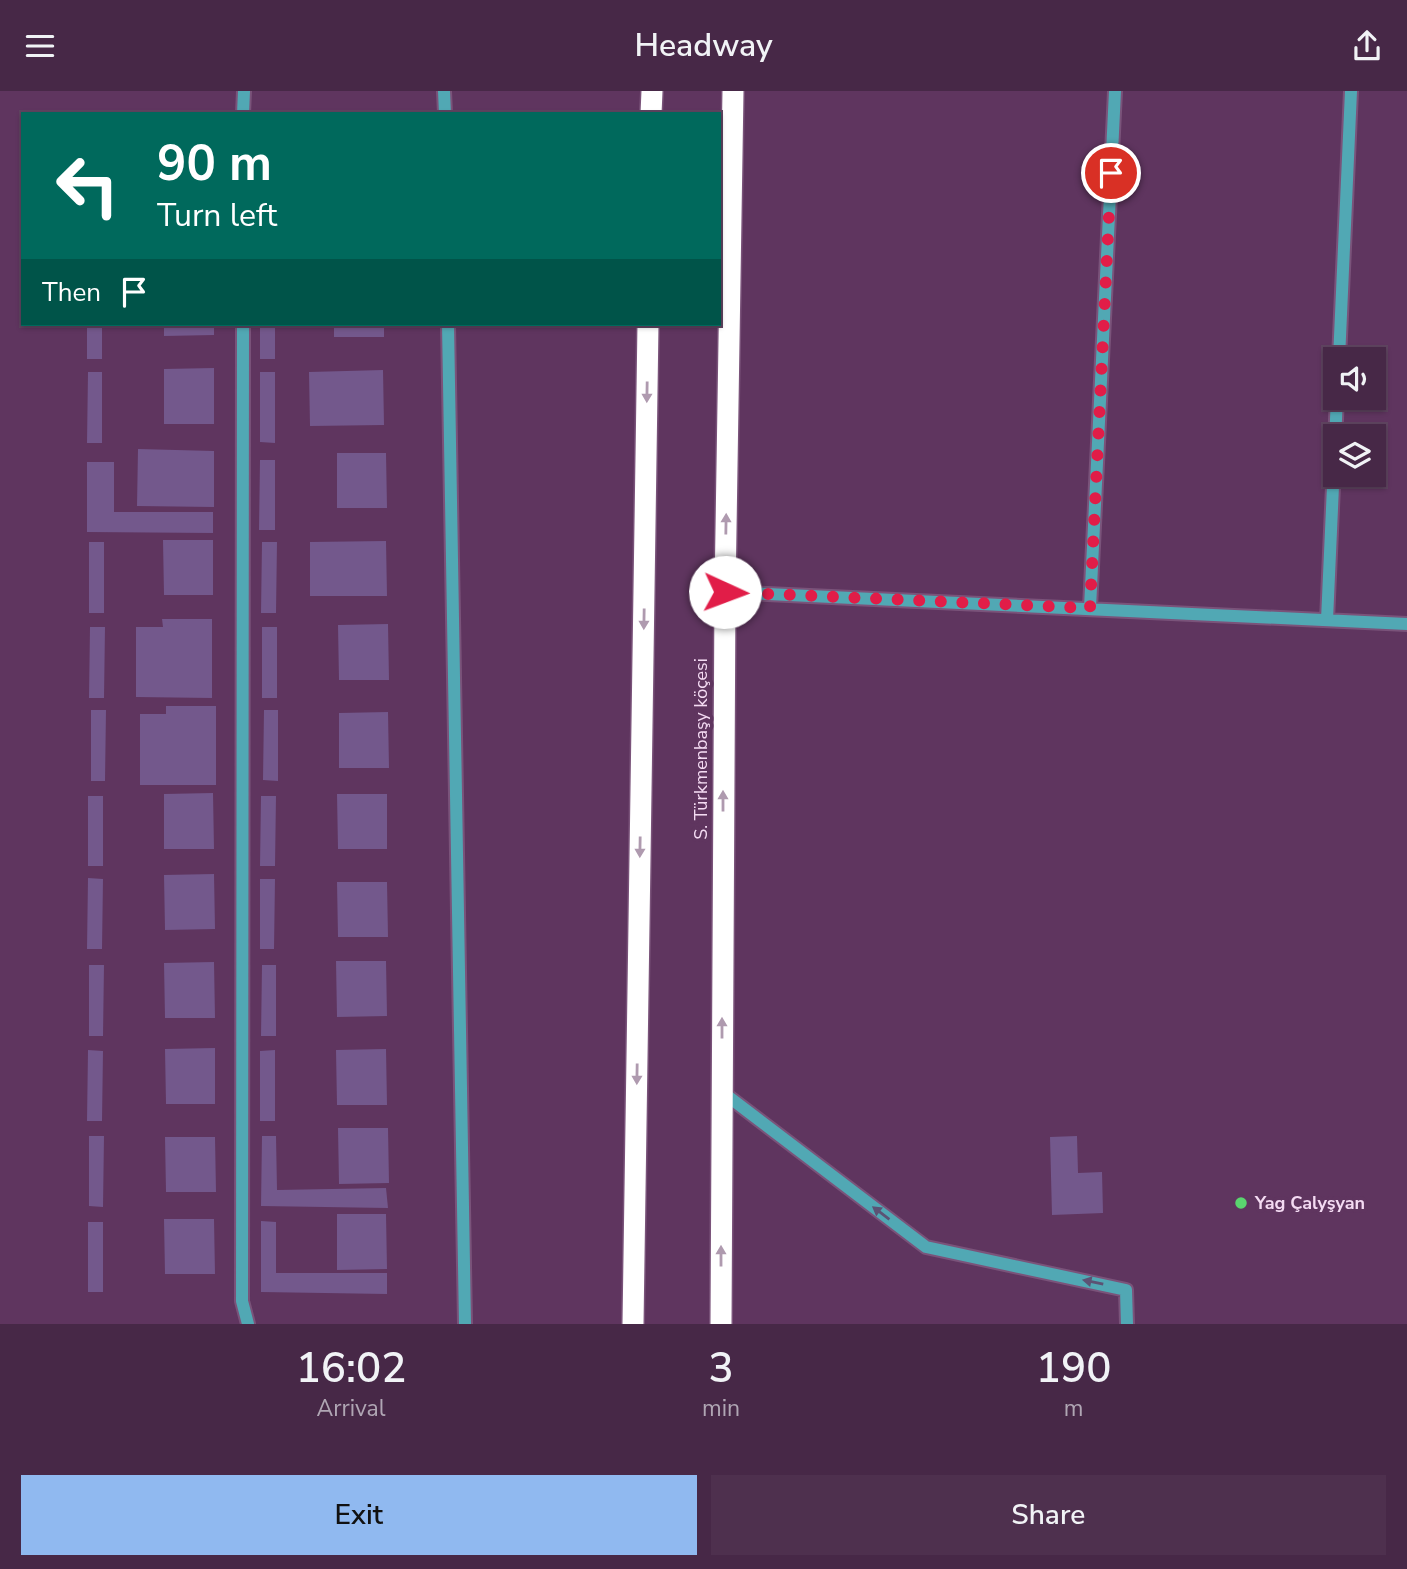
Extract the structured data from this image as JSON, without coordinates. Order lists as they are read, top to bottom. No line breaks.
{"streets":{"highway":["S. Türkmenbaşy köçesi"]},"places":["Yag Çalyşyan"],"page":{"header":"Headway","turn":["90 m","Turn left"],"then":"Then","eta":["16:02","Arrival","3","min","190","m"],"buttons":["Exit","Share"]}}
